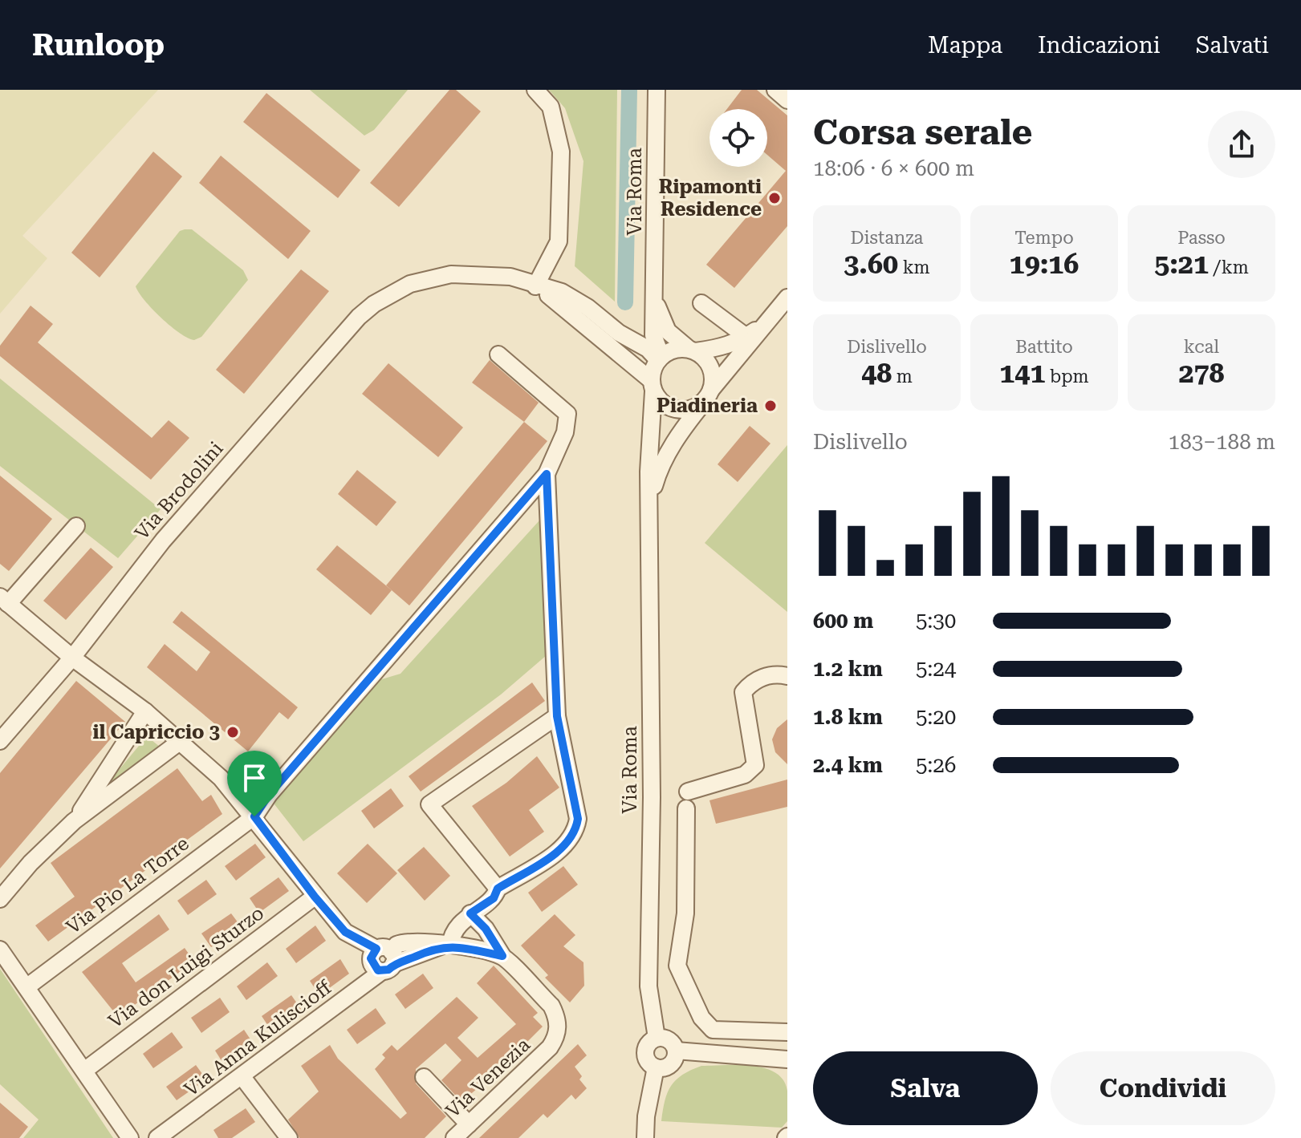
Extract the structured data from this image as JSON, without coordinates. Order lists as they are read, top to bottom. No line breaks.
{"streets":{"street":["Via Roma","Via Brodolini","Via Pio La Torre","Via don Luigi Sturzo","Via Anna Kuliscioff","Via Venezia"]},"crossings":[["Via Roma","Via Brodolini"]],"places":["Ripamonti Residence","Piadineria","il Capriccio 3"],"page":{"header":"Runloop","nav":["Mappa","Indicazioni","Salvati"],"heading":["Corsa serale","18:06 · 6 × 600 m"],"stats":[["Distanza","3.60 km"],["Tempo","19:16"],["Passo","5:21 /km"],["Dislivello","48 m"],["Battito","141 bpm"],["kcal","278"]],"chart":["Dislivello","183–188 m"],"list":[{"name":"600 m","note":"5:30"},{"name":"1.2 km","note":"5:24"},{"name":"1.8 km","note":"5:20"},{"name":"2.4 km","note":"5:26"}],"buttons":["Salva","Condividi"]}}
